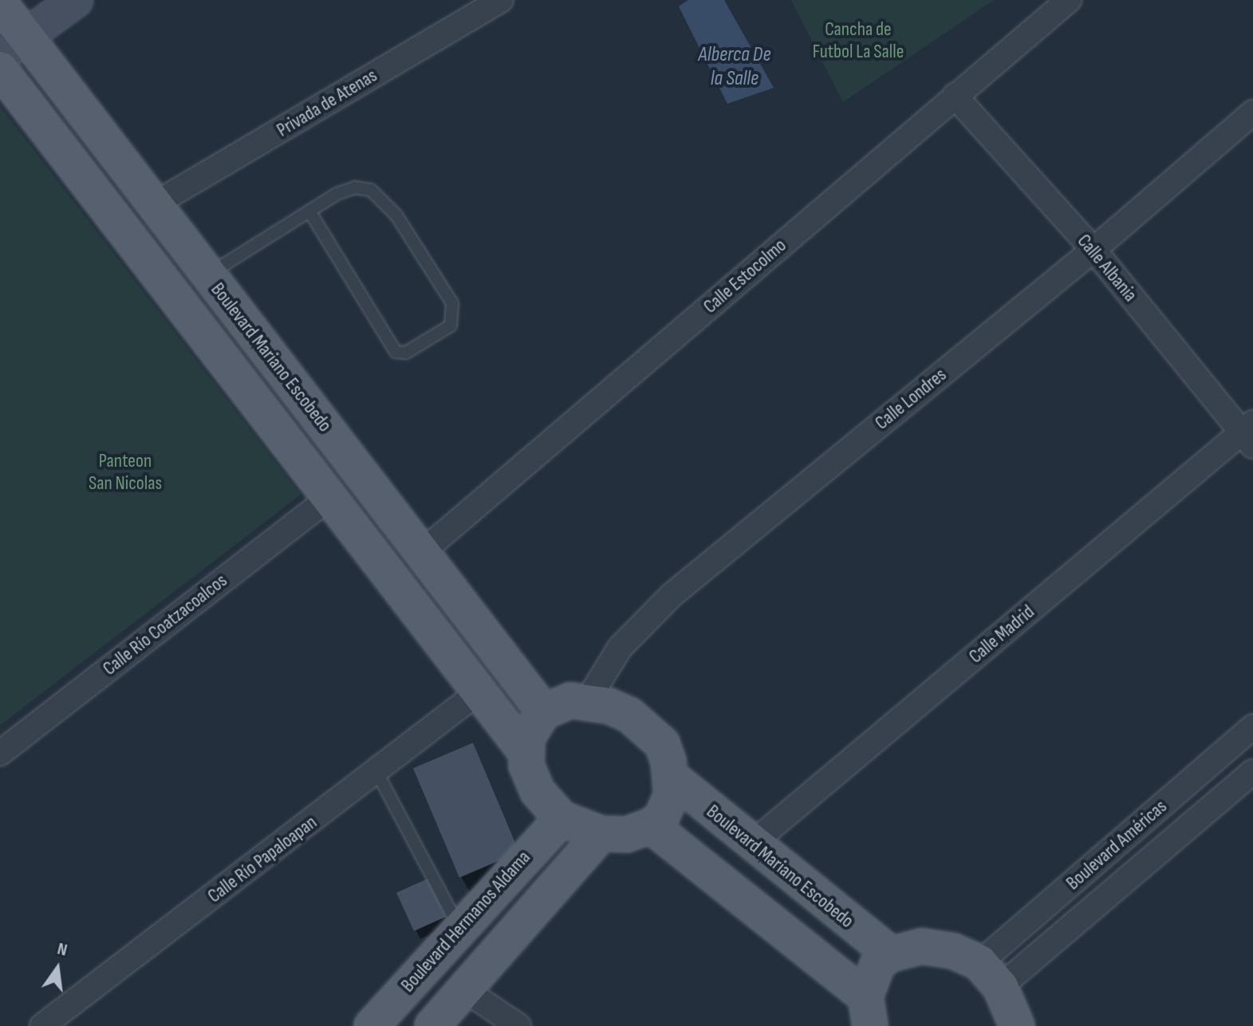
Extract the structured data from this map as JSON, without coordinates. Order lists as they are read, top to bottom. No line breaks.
{"streets":{"main road":["Boulevard Mariano Escobedo","Boulevard Hermanos Aldama"],"street":["Privada de Atenas","Calle Albania","Calle Estocolmo","Calle Londres","Calle Río Coatzacoalcos","Calle Madrid","Boulevard Américas","Calle Río Papaloapan"]},"crossings":[["Privada de Atenas","Boulevard Mariano Escobedo"],["Calle Albania","Calle Estocolmo"],["Calle Albania","Calle Londres"],["Calle Albania","Calle Madrid"],["Calle Estocolmo","Boulevard Mariano Escobedo"],["Boulevard Mariano Escobedo","Calle Londres"],["Boulevard Mariano Escobedo","Calle Río Coatzacoalcos"],["Boulevard Mariano Escobedo","Calle Madrid"],["Boulevard Mariano Escobedo","Calle Río Papaloapan"],["Boulevard Mariano Escobedo","Boulevard Hermanos Aldama"],["Calle Londres","Boulevard Hermanos Aldama"]],"water":["Alberca De la Salle"],"parks":["Cancha de Futbol La Salle","Panteon San Nicolas"],"north":"top"}
